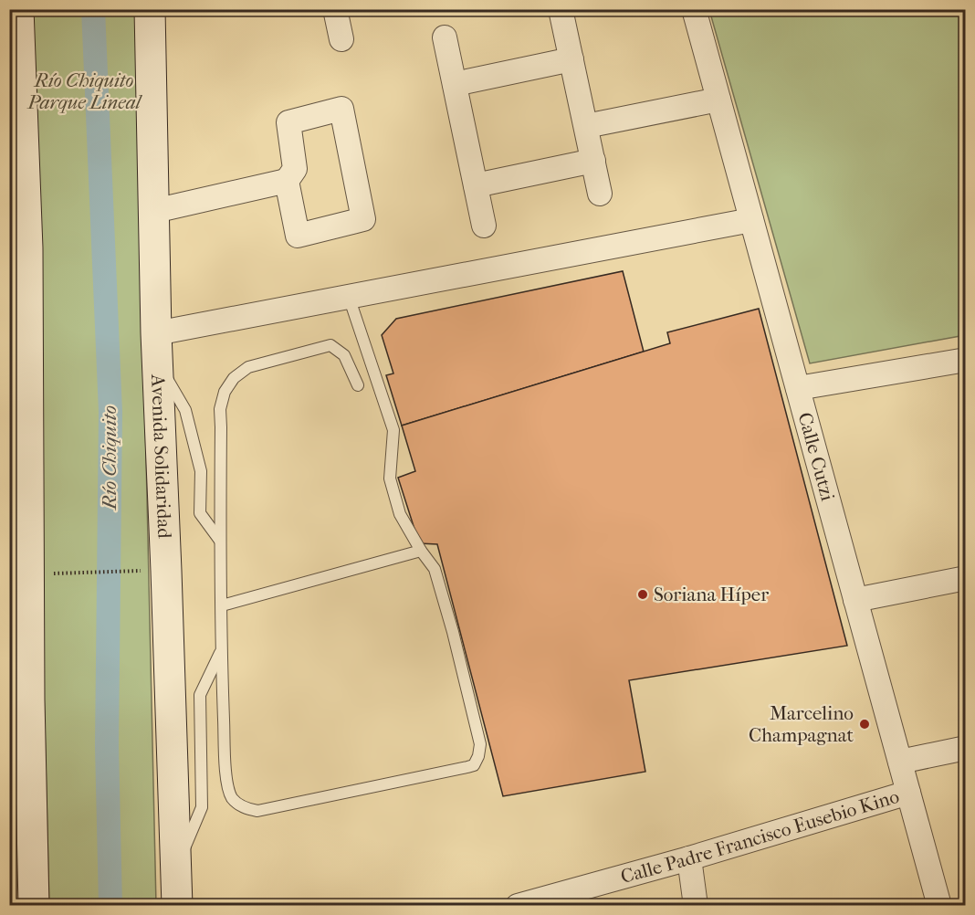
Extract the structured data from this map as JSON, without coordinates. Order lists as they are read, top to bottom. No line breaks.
{"streets":{"main road":["Avenida Solidaridad"],"street":["Calle Cutzi","Calle Padre Francisco Eusebio Kino"]},"crossings":[["Calle Cutzi","Calle Padre Francisco Eusebio Kino"]],"water":["Río Chiquito"],"parks":["Río Chiquito Parque Lineal"],"places":["Soriana Híper","Marcelino Champagnat"]}
